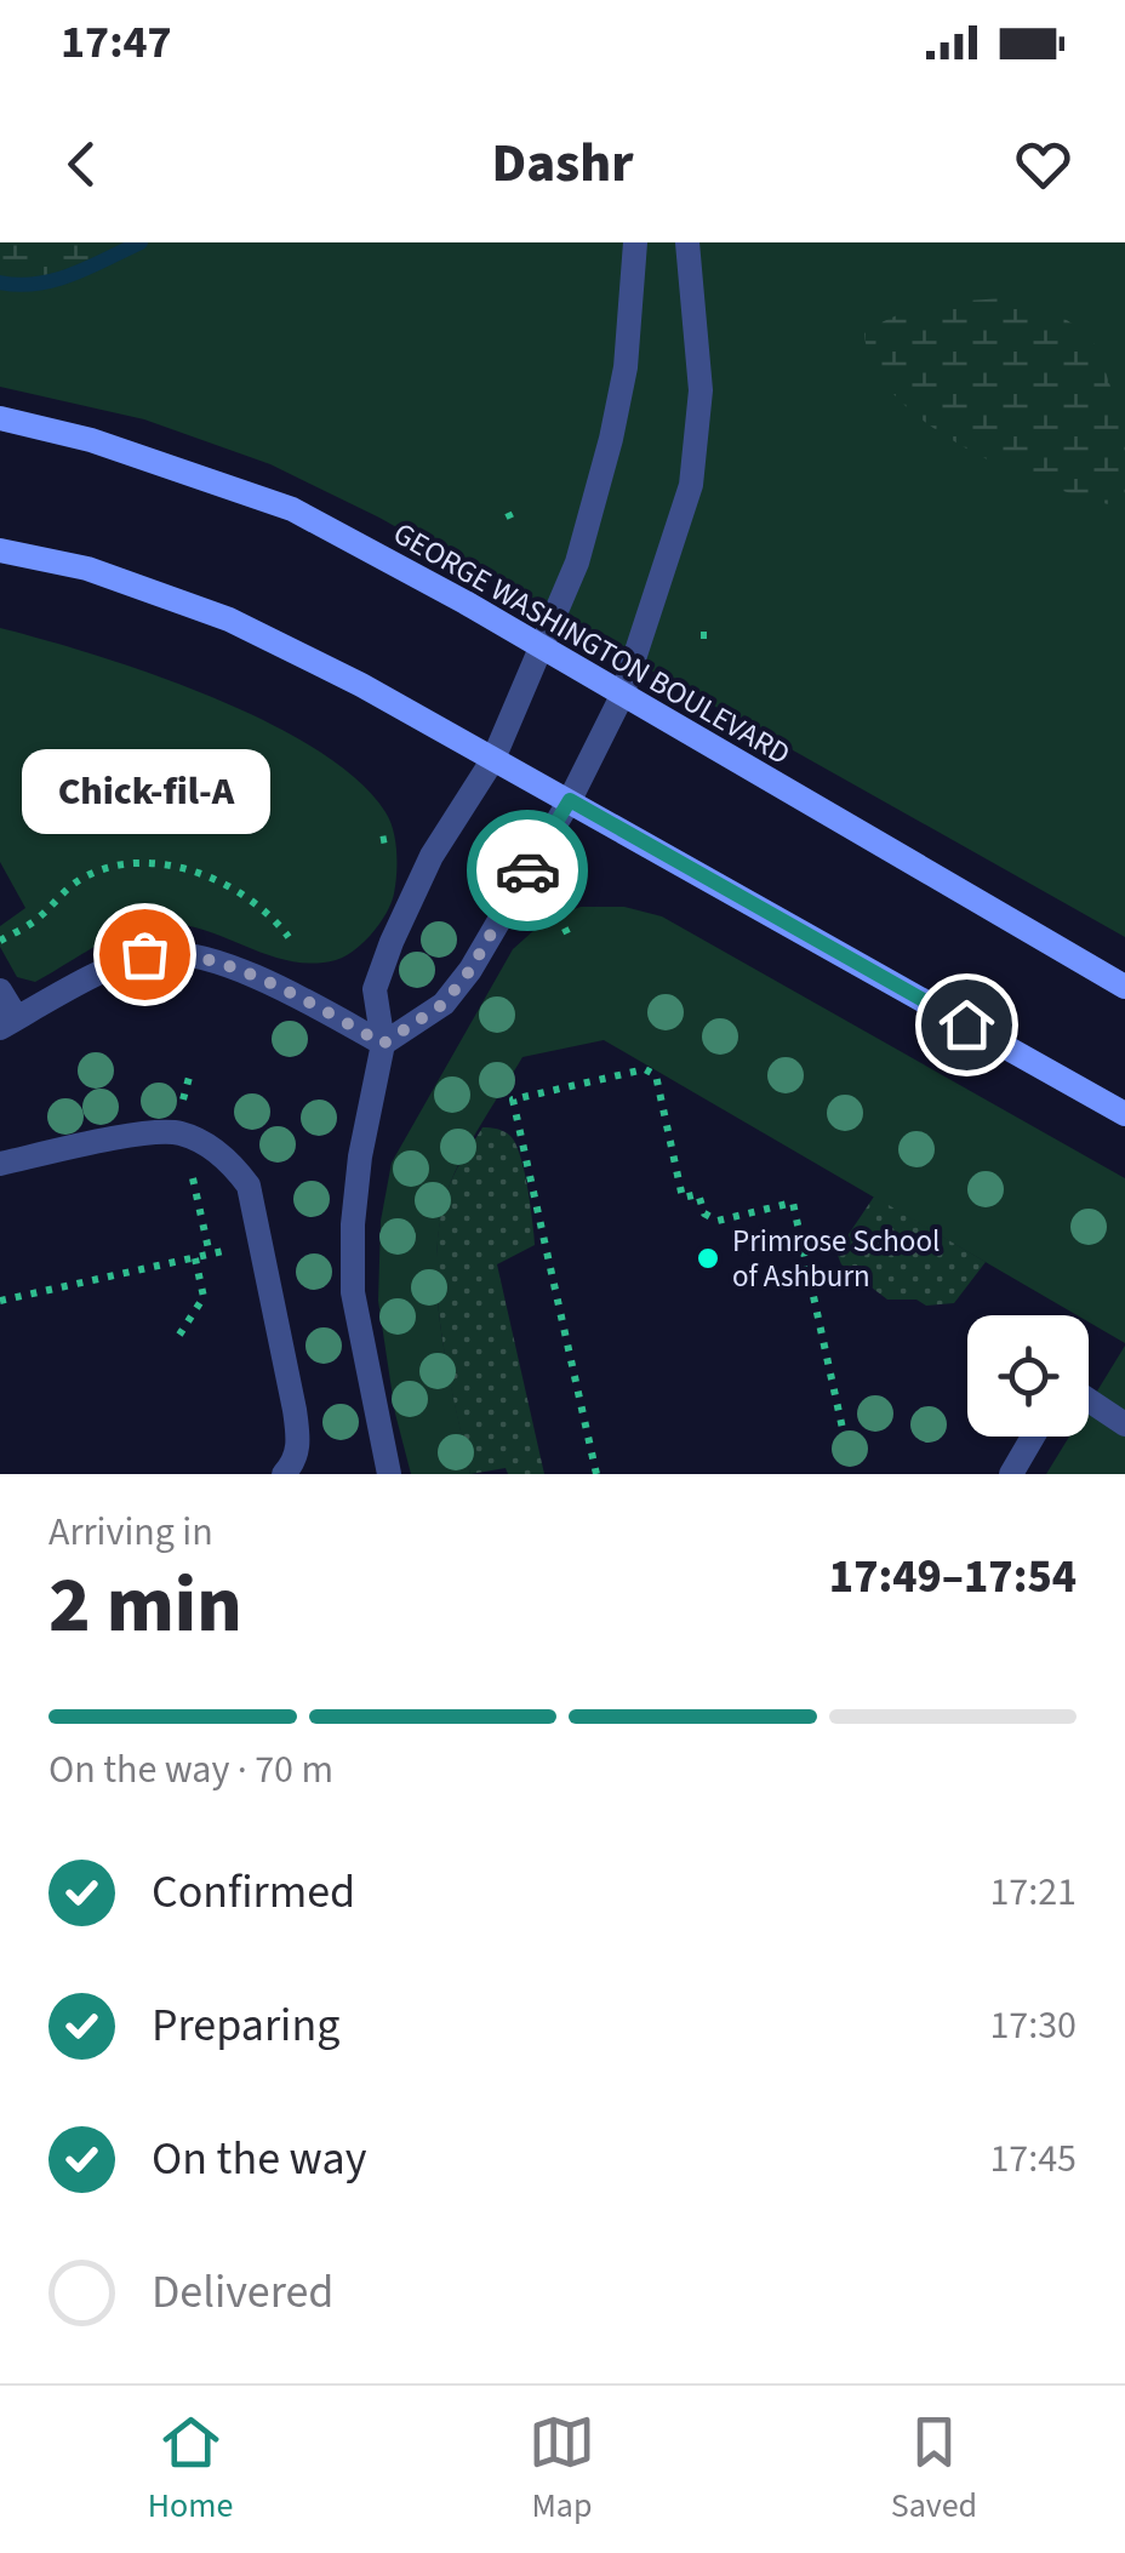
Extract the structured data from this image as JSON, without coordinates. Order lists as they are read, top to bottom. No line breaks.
{"streets":{"street":["GEORGE WASHINGTON BOULEVARD"]},"places":["Chick-fil-A","Primrose School of Ashburn"],"page":{"status":"17:47","header":"Dashr","bubble":"Chick-fil-A","heading":["2 min","Arriving in","17:49–17:54"],"bar":"On the way · 70 m","list":[["Confirmed","17:21"],["Preparing","17:30"],["On the way","17:45"],"Delivered"],"tabs":["Home","Map","Saved"]}}
